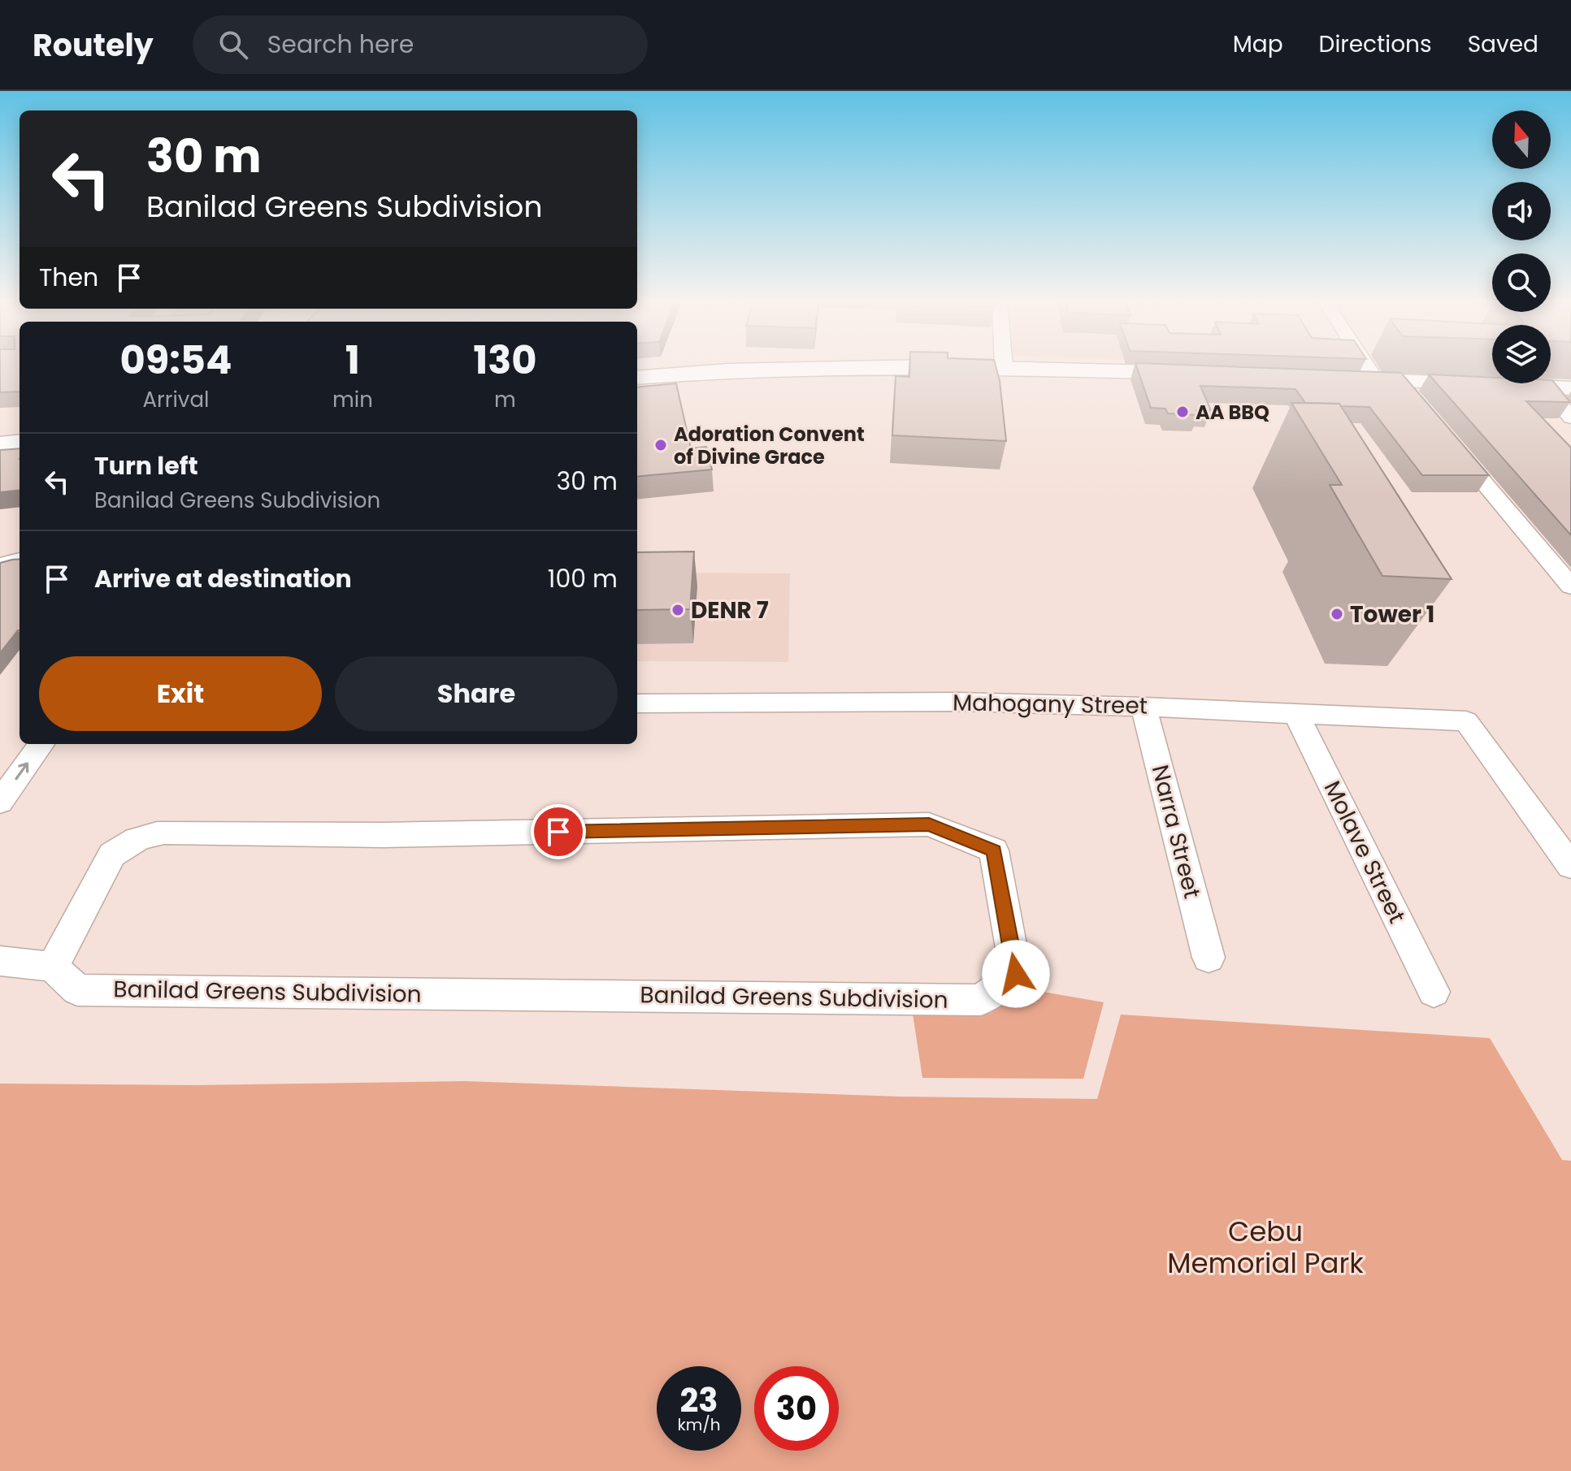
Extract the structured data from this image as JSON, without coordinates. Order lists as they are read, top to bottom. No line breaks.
{"streets":{"street":["Mahogany Street","Narra Street","Molave Street","Banilad Greens Subdivision"]},"crossings":[["Mahogany Street","Narra Street"],["Mahogany Street","Molave Street"]],"parks":["Cebu Memorial Park"],"places":["AA BBQ","Adoration Convent of Divine Grace","DENR 7","Tower 1"],"north":"top","page":{"header":"Routely","search":"Search here","nav":["Map","Directions","Saved"],"turn":["30 m","Banilad Greens Subdivision"],"then":"Then","eta":["09:54","Arrival","1","min","130","m"],"list":[{"name":"Turn left","note":"Banilad Greens Subdivision","value":"30 m"},{"name":"Arrive at destination","value":"100 m"}],"buttons":["Exit","Share"],"speed":"23 km/h","limit":"30"}}
